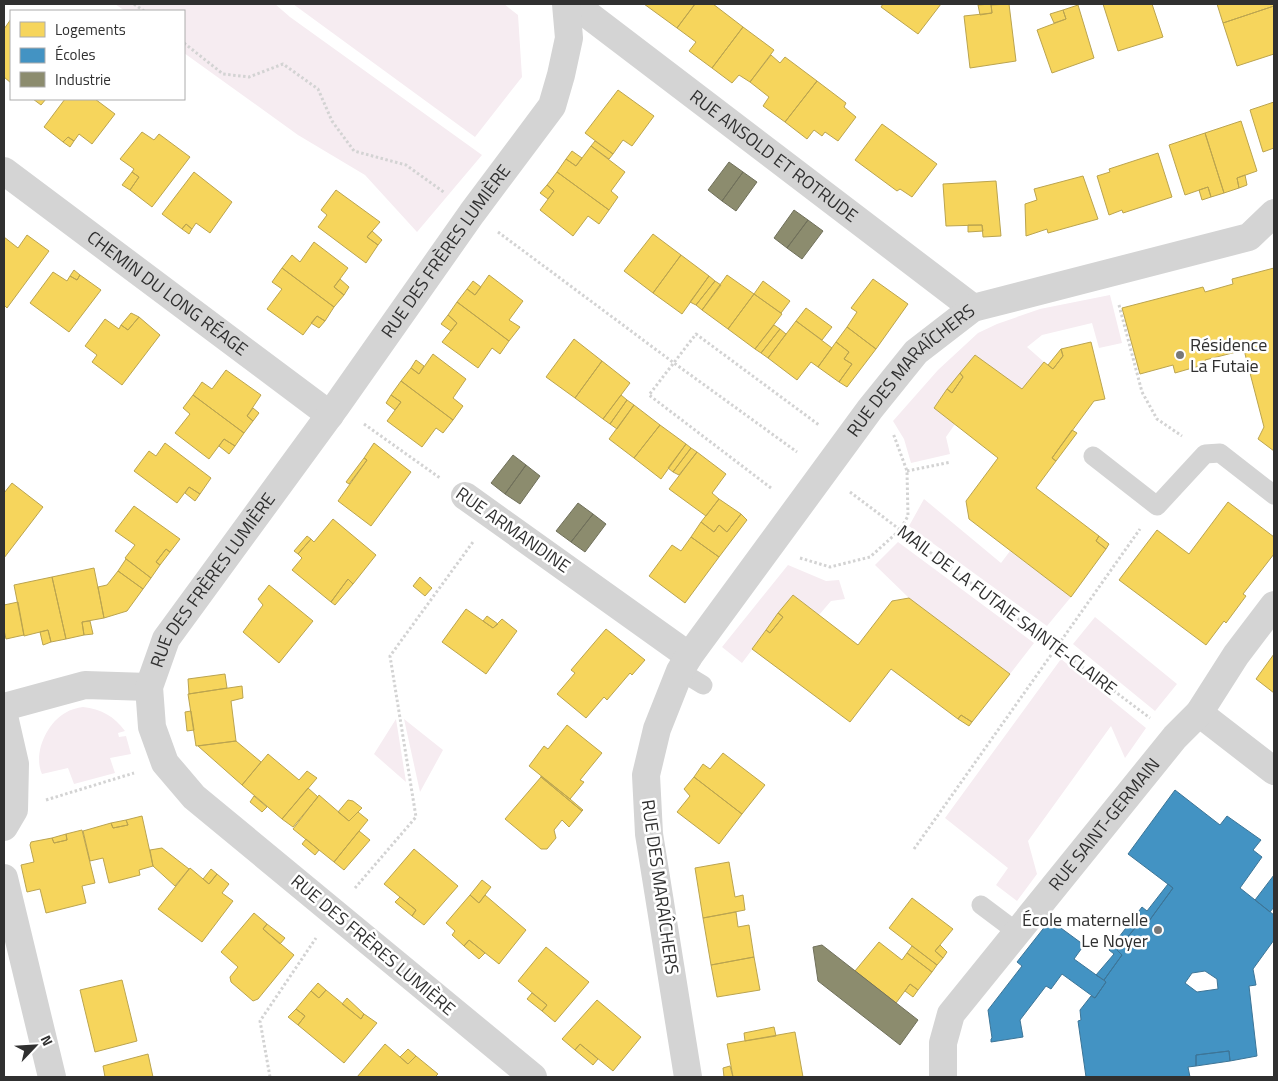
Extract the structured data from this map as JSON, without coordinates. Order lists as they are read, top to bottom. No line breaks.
{"streets":{"street":["RUE ANSOLD ET ROTRUDE","RUE DES FRÈRES LUMIÈRE","CHEMIN DU LONG RÉAGE","RUE DES MARAÎCHERS","RUE ARMANDINE","RUE SAINT-GERMAIN"],"path":["MAIL DE LA FUTAIE SAINTE-CLAIRE"]},"crossings":[["RUE ANSOLD ET ROTRUDE","RUE DES MARAÎCHERS"],["RUE DES FRÈRES LUMIÈRE","CHEMIN DU LONG RÉAGE"],["RUE DES FRÈRES LUMIÈRE","RUE ARMANDINE"],["CHEMIN DU LONG RÉAGE","RUE ARMANDINE"],["RUE DES MARAÎCHERS","RUE ARMANDINE"],["MAIL DE LA FUTAIE SAINTE-CLAIRE","RUE SAINT-GERMAIN"]],"places":["Résidence La Futaie","École maternelle Le Noyer"],"legend":["Logements","Écoles","Industrie"],"north":"top right"}
